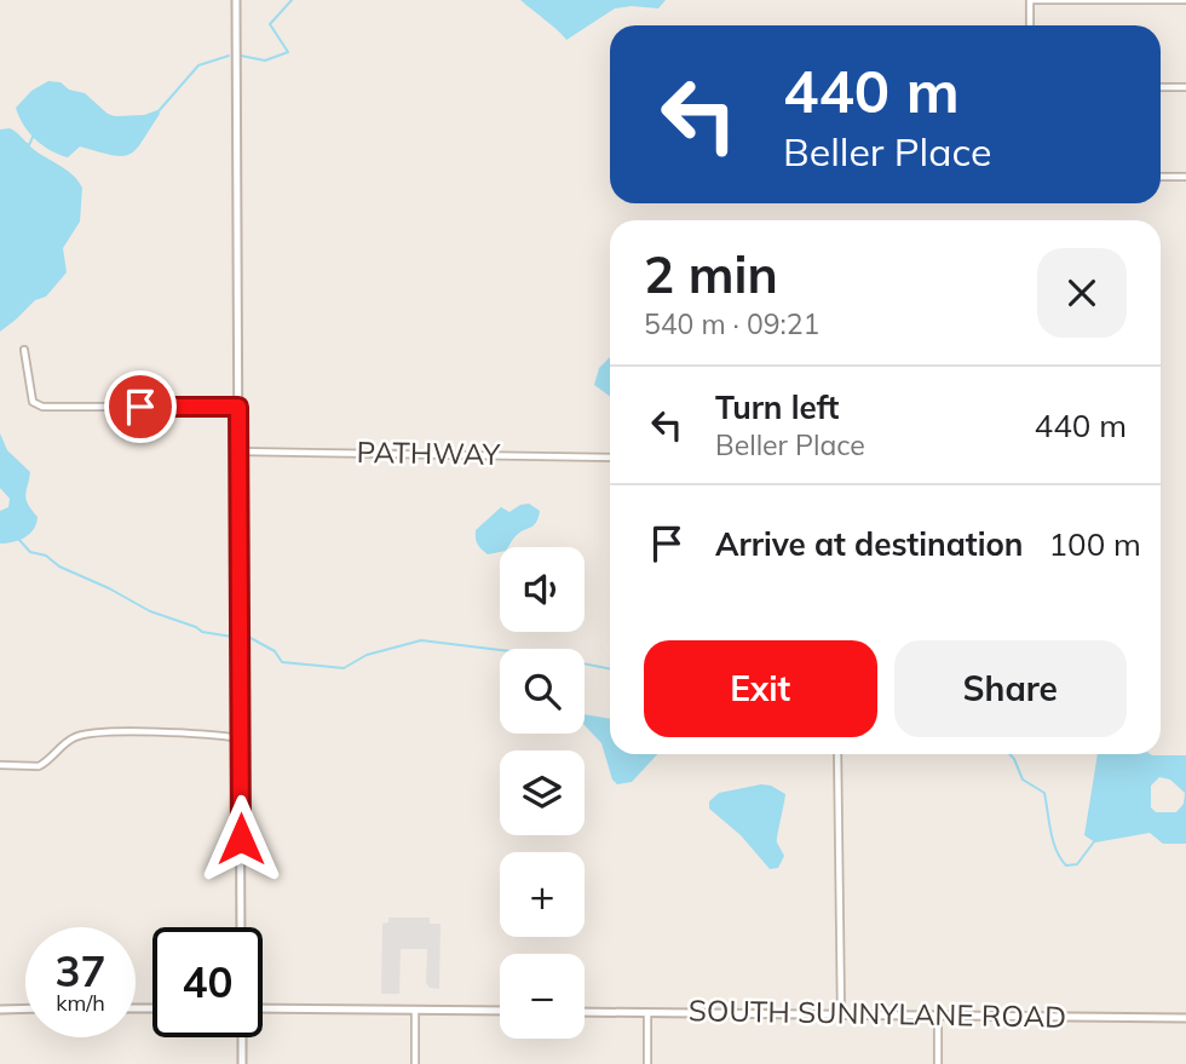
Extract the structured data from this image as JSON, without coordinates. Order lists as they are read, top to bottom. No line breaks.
{"streets":{"street":["PATHWAY","SOUTH SUNNYLANE ROAD"]},"page":{"turn":["440 m","Beller Place"],"heading":["2 min","540 m · 09:21"],"list":[{"name":"Turn left","note":"Beller Place","value":"440 m"},{"name":"Arrive at destination","value":"100 m"}],"map_buttons":["+","−"],"buttons":["Exit","Share"],"speed":"37 km/h","limit":"40"}}
